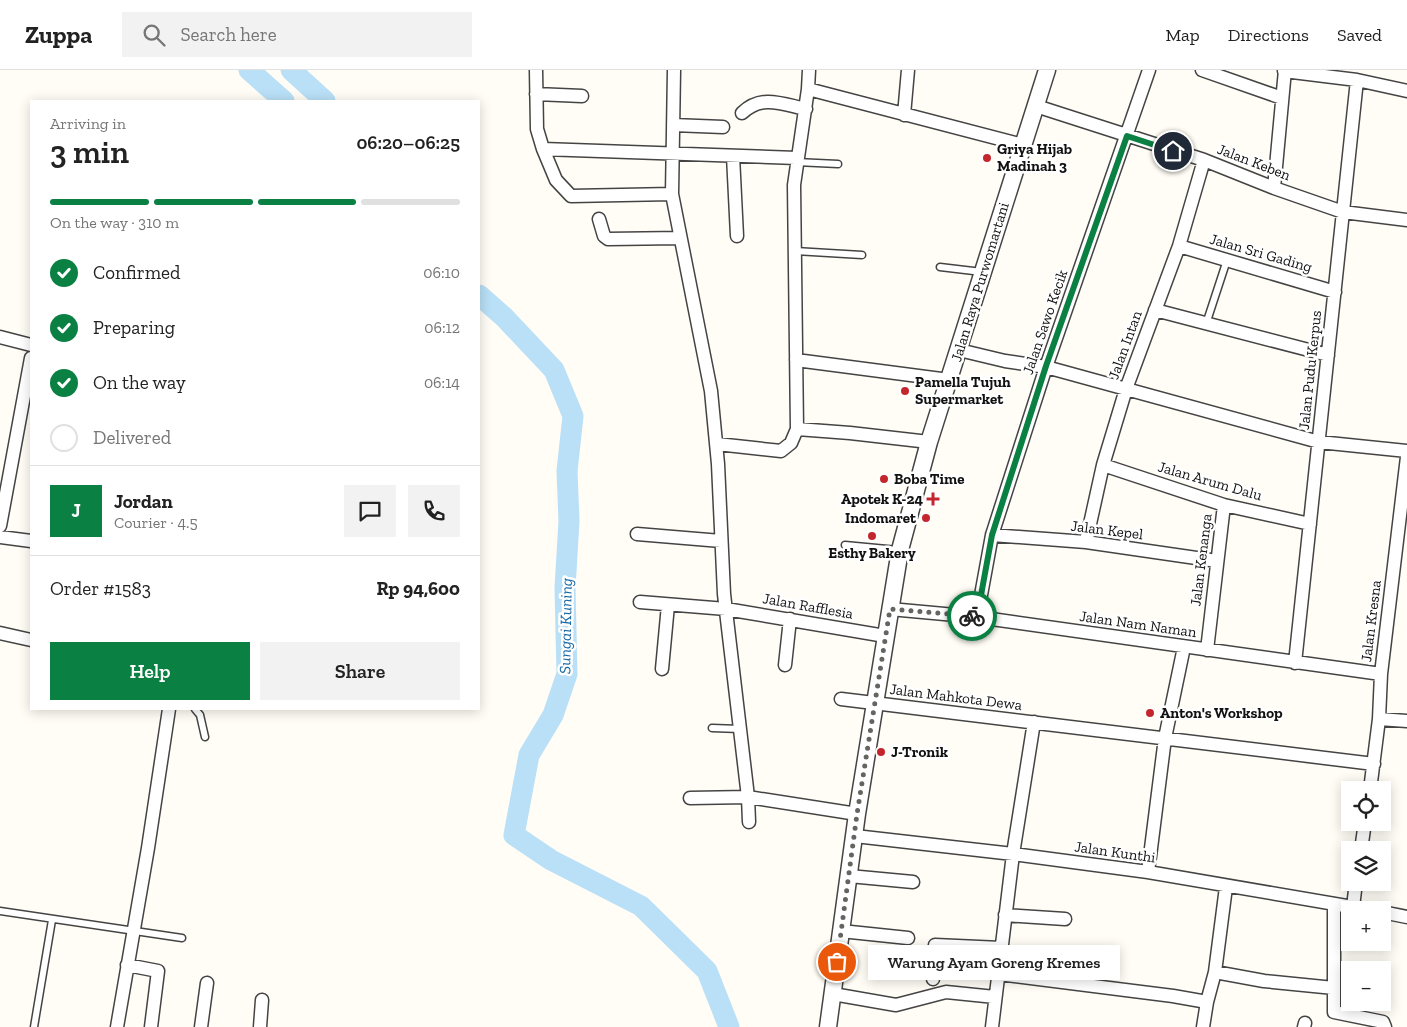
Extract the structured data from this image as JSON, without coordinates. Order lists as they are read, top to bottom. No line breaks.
{"streets":{"street":["Jalan Keben","Jalan Sri Gading","Jalan Raya Purwomartani","Jalan Sawo Kecik","Jalan Intan","Jalan Pudu Kerpus","Jalan Arum Dalu","Jalan Kepel","Jalan Kenanga","Jalan Rafflesia","Jalan Kresna","Jalan Nam Naman","Jalan Mahkota Dewa","Jalan Kunthi"]},"crossings":[["Jalan Keben","Jalan Raya Purwomartani"],["Jalan Keben","Jalan Sawo Kecik"],["Jalan Keben","Jalan Intan"],["Jalan Keben","Jalan Pudu Kerpus"],["Jalan Sri Gading","Jalan Intan"],["Jalan Sri Gading","Jalan Pudu Kerpus"],["Jalan Raya Purwomartani","Jalan Rafflesia"],["Jalan Raya Purwomartani","Jalan Nam Naman"],["Jalan Raya Purwomartani","Jalan Mahkota Dewa"],["Jalan Raya Purwomartani","Jalan Kunthi"],["Jalan Sawo Kecik","Jalan Kepel"],["Jalan Sawo Kecik","Jalan Nam Naman"],["Jalan Intan","Jalan Arum Dalu"],["Jalan Intan","Jalan Kepel"],["Jalan Pudu Kerpus","Jalan Arum Dalu"],["Jalan Pudu Kerpus","Jalan Nam Naman"],["Jalan Arum Dalu","Jalan Kenanga"],["Jalan Kepel","Jalan Kenanga"],["Jalan Kenanga","Jalan Nam Naman"],["Jalan Kresna","Jalan Nam Naman"],["Jalan Kresna","Jalan Mahkota Dewa"]],"water":["Sungai Kuning"],"places":{"other":["Griya Hijab Madinah 3","Pamella Tujuh Supermarket","Boba Time","Indomaret","Esthy Bakery","Anton's Workshop","J-Tronik","Warung Ayam Goreng Kremes"],"health":["Apotek K-24"]},"page":{"header":"Zuppa","search":"Search here","nav":["Map","Directions","Saved"],"heading":["3 min","Arriving in","06:20–06:25"],"panel":["Jordan","Courier · 4.5","Order #1583","Rp 94,600"],"bar":"On the way · 310 m","list":[["Confirmed","06:10"],["Preparing","06:12"],["On the way","06:14"],"Delivered"],"round":"J","buttons":["Help","Share"],"map_buttons":["+","−"],"bubble":"Warung Ayam Goreng Kremes"}}
